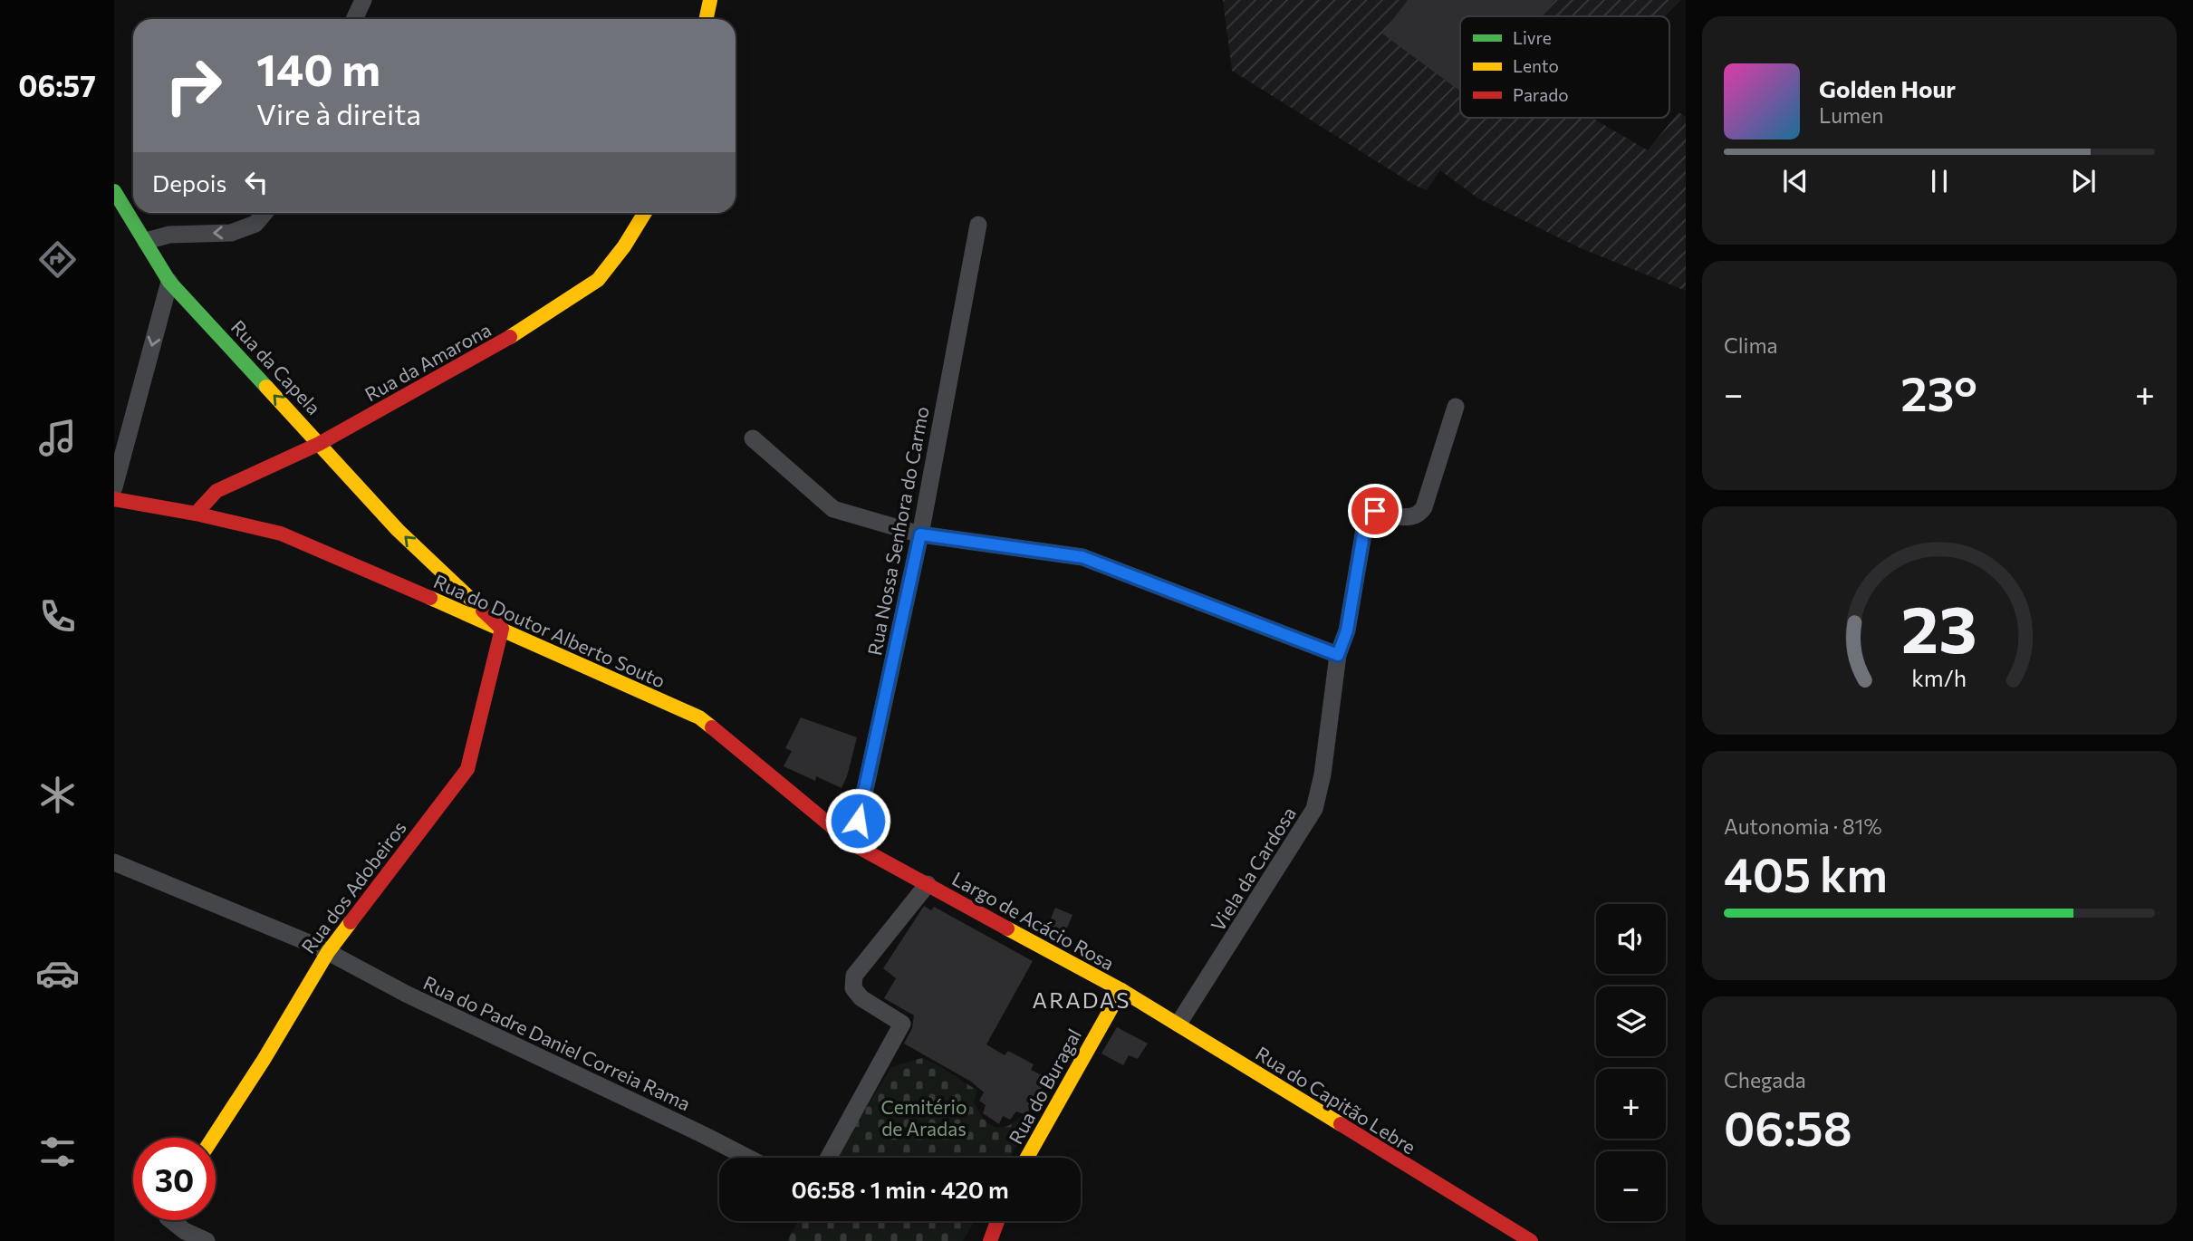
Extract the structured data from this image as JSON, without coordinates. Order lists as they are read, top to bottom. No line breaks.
{"streets":{"street":["Rua da Amarona","Rua da Capela","Rua Nossa Senhora do Carmo","Rua do Doutor Alberto Souto","Viela da Cardosa","Rua dos Adobeiros","Largo de Acácio Rosa","Rua do Padre Daniel Correia Rama","Rua do Buragal","Rua do Capitão Lebre"]},"crossings":[["Rua da Amarona","Rua da Capela"],["Rua da Amarona","Rua do Doutor Alberto Souto"],["Rua da Capela","Rua do Doutor Alberto Souto"],["Rua da Capela","Rua dos Adobeiros"],["Rua Nossa Senhora do Carmo","Rua do Doutor Alberto Souto"],["Rua do Doutor Alberto Souto","Rua dos Adobeiros"],["Rua do Doutor Alberto Souto","Largo de Acácio Rosa"],["Viela da Cardosa","Rua do Capitão Lebre"],["Rua dos Adobeiros","Rua do Padre Daniel Correia Rama"],["Largo de Acácio Rosa","Rua do Buragal"],["Largo de Acácio Rosa","Rua do Capitão Lebre"],["Rua do Buragal","Rua do Capitão Lebre"]],"one_way":["Rua da Capela"],"districts":["ARADAS"],"parks":["Cemitério de Aradas"],"legend":["Livre","Lento","Parado"],"page":{"tabs":"06:57","turn":["140 m","Vire à direita"],"song":["Golden Hour","Lumen"],"then":"Depois","tile":["Clima",["Autonomia · 81%","405 km"],["Chegada","06:58"]],"heat":["−","23°","+"],"map_buttons":["+","−"],"limit":"30","trip":"06:58 · 1 min · 420 m","gauge":["23","km/h"]}}
